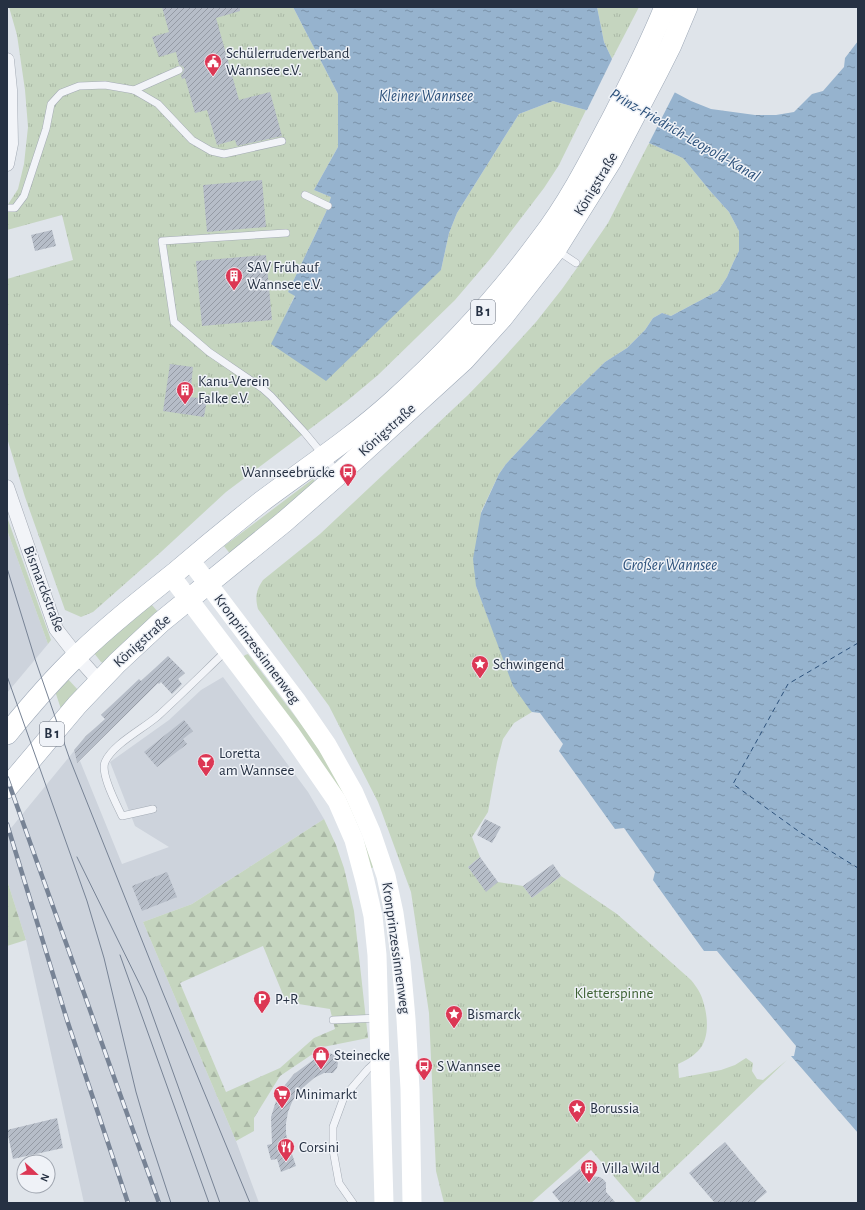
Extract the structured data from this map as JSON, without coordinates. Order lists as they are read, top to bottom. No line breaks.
{"streets":{"main road":["Königstraße","B 1","Kronprinzessinnenweg"],"street":["Bismarckstraße"]},"crossings":[["Königstraße","Bismarckstraße"],["Königstraße","Kronprinzessinnenweg"]],"water":["Kleiner Wannsee","Prinz-Friedrich-Leopold-Kanal","Großer Wannsee"],"parks":["Kletterspinne"],"places":{"public building":["Schülerruderverband Wannsee e.V."],"building":["SAV Frühauf Wannsee e.V.","Kanu-Verein Falke e.V.","Villa Wild"],"bus stop":["Wannseebrücke","S Wannsee"],"place":["Schwingend","Bismarck","Borussia"],"bar":["Loretta am Wannsee"],"parking":["P+R"],"shop":["Steinecke"],"supermarket":["Minimarkt"],"restaurant":["Corsini"]},"north":"right"}
